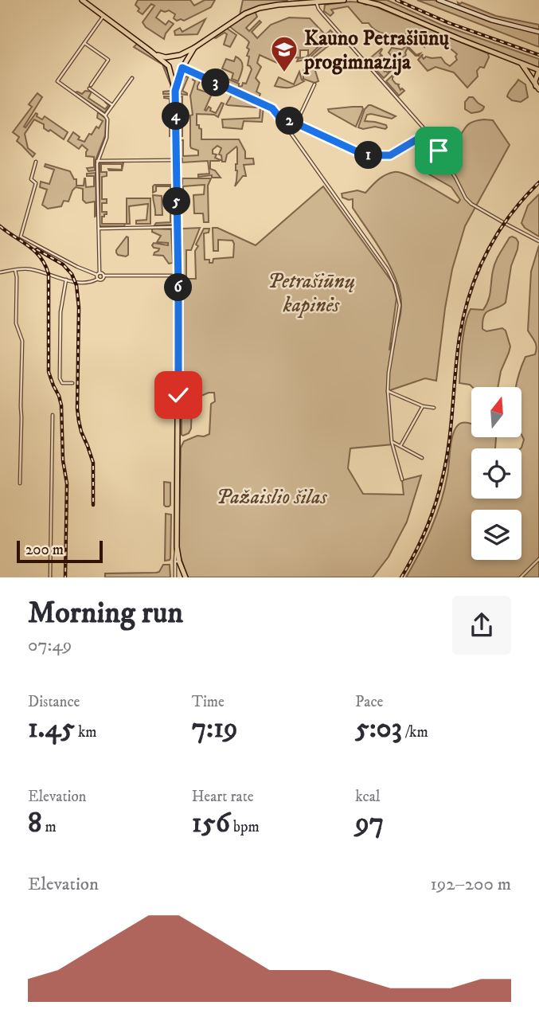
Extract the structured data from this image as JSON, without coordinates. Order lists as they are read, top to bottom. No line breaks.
{"parks":["Petrašiūnų kapinės","Pažaislio šilas"],"places":{"school or university":["Kauno Petrašiūnų progimnazija"]},"scale_bar":"200 m","north":"top","page":{"pins":["3","4","2","1","5","6"],"scale":"200 m","heading":["Morning run","07:49"],"stats":[["Distance","1.45 km"],["Time","7:19"],["Pace","5:03 /km"],["Elevation","8 m"],["Heart rate","156 bpm"],["kcal","97"]],"chart":["Elevation","192–200 m"]}}
